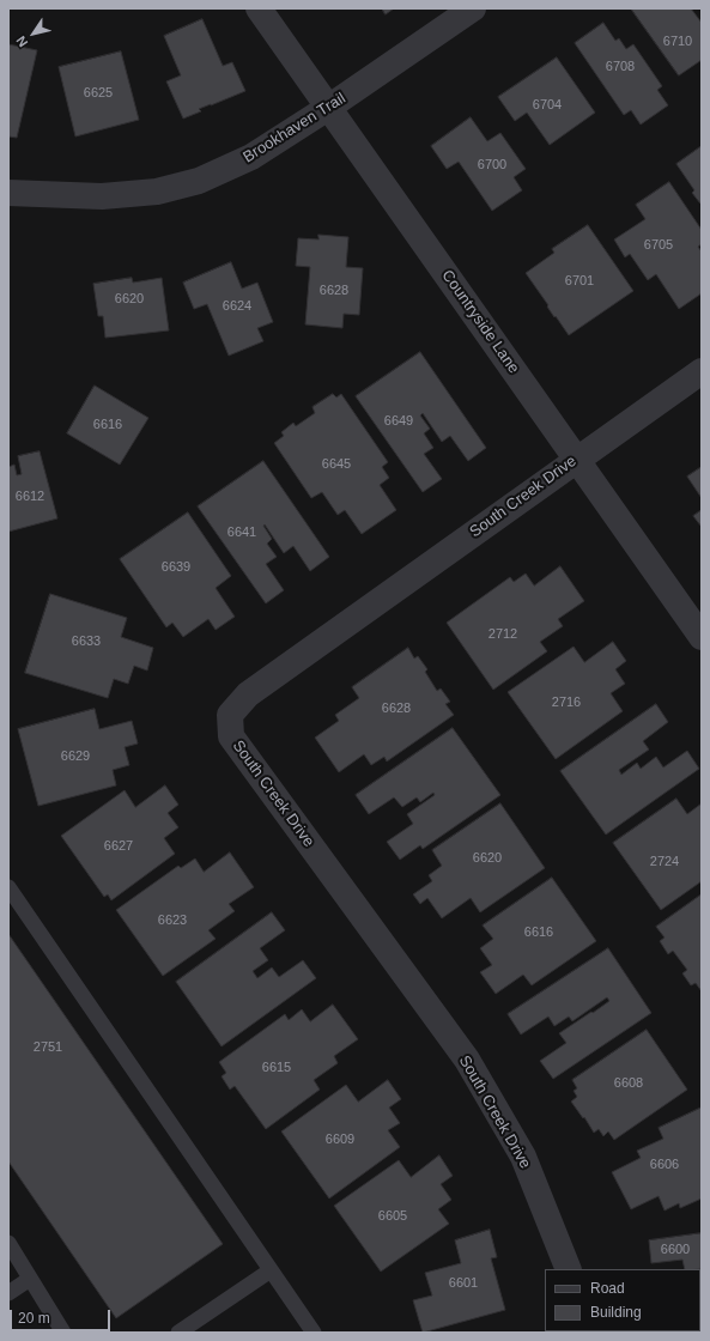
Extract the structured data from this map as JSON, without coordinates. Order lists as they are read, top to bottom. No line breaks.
{"streets":{"street":["Brookhaven Trail","Countryside Lane","South Creek Drive"]},"crossings":[["Brookhaven Trail","Countryside Lane"],["Countryside Lane","South Creek Drive"]],"house_numbers":["6710","6708","6625","6704","6700","6705","6701","6628","6620","6624","6649","6616","6645","6612","6641","6639","2712","6633","2716","6628","6629","6627","6620","2724","6623","6616","2751","6615","6608","6609","6606","6605","6600","6601"],"legend":["Road","Building"],"scale_bar":"20 m","north":"bottom left"}
